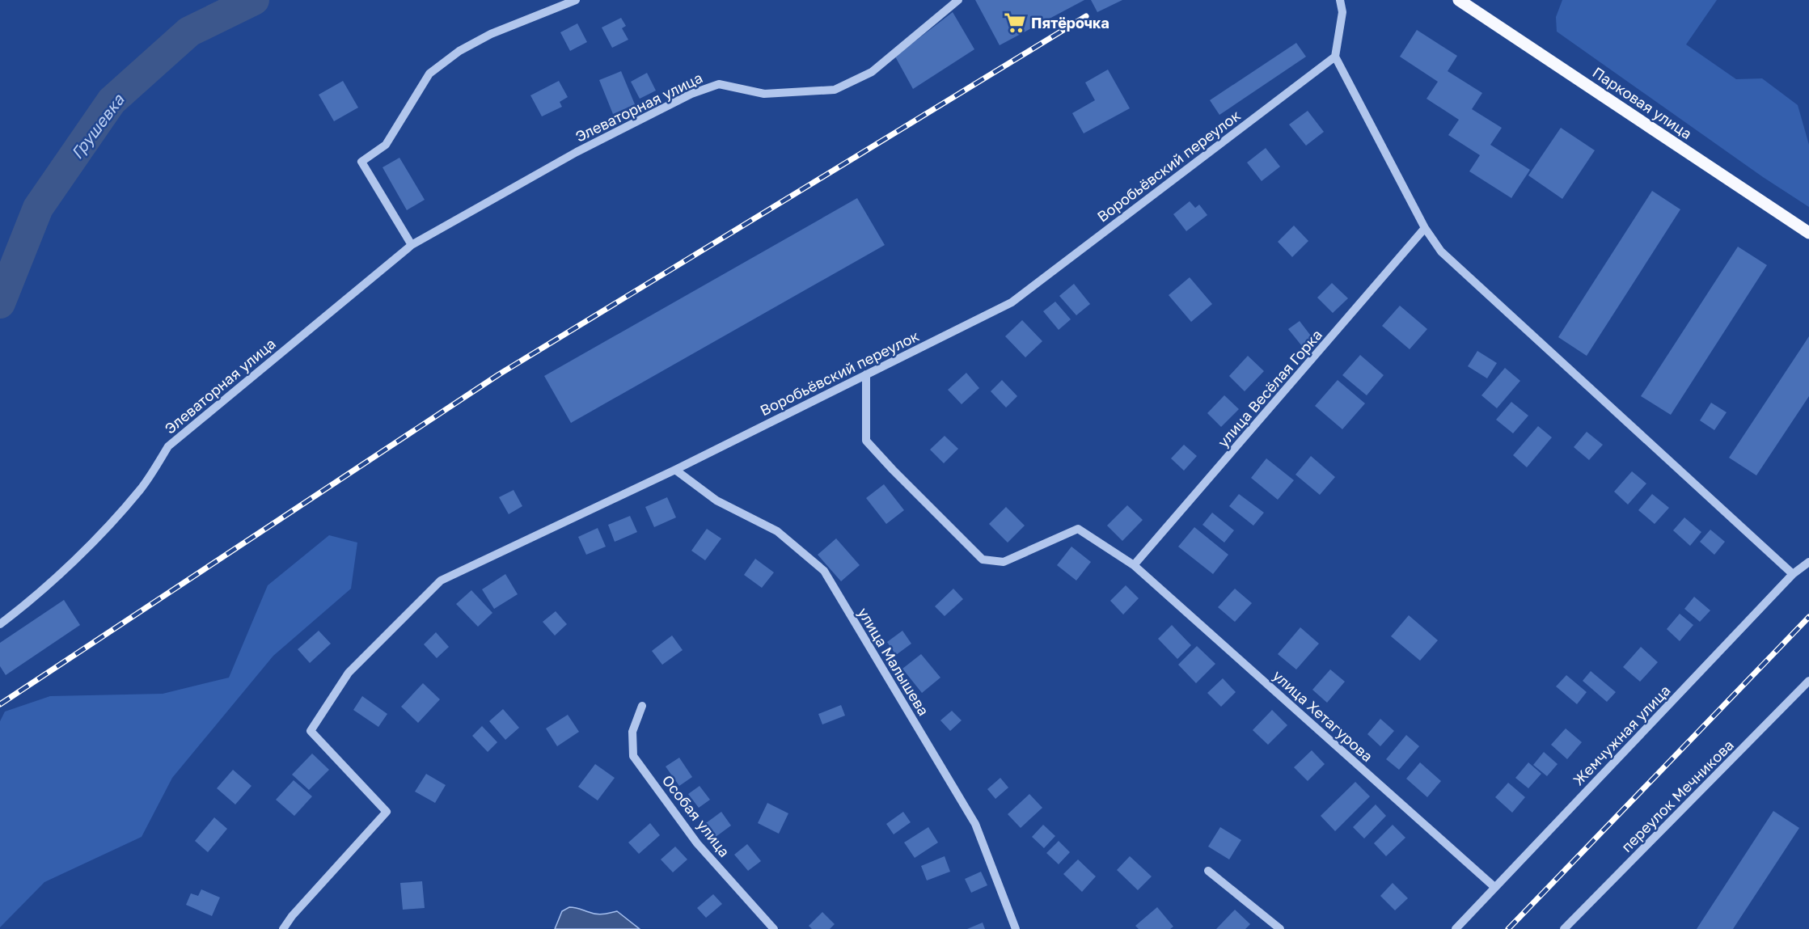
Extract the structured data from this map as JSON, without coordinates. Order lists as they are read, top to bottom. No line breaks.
{"streets":{"main road":["Парковая улица"],"street":["Элеваторная улица","Воробьёвский переулок","улица Весёлая Горка","улица Малышева","улица Хетагурова","Жемчужная улица","переулок Мечникова","Особая улица"]},"crossings":[["Воробьёвский переулок","улица Малышева"],["Воробьёвский переулок","улица Хетагурова"],["улица Весёлая Горка","улица Хетагурова"],["улица Хетагурова","Жемчужная улица"]],"water":["Грушевка"],"places":{"supermarket":["Пятёрочка"]}}
